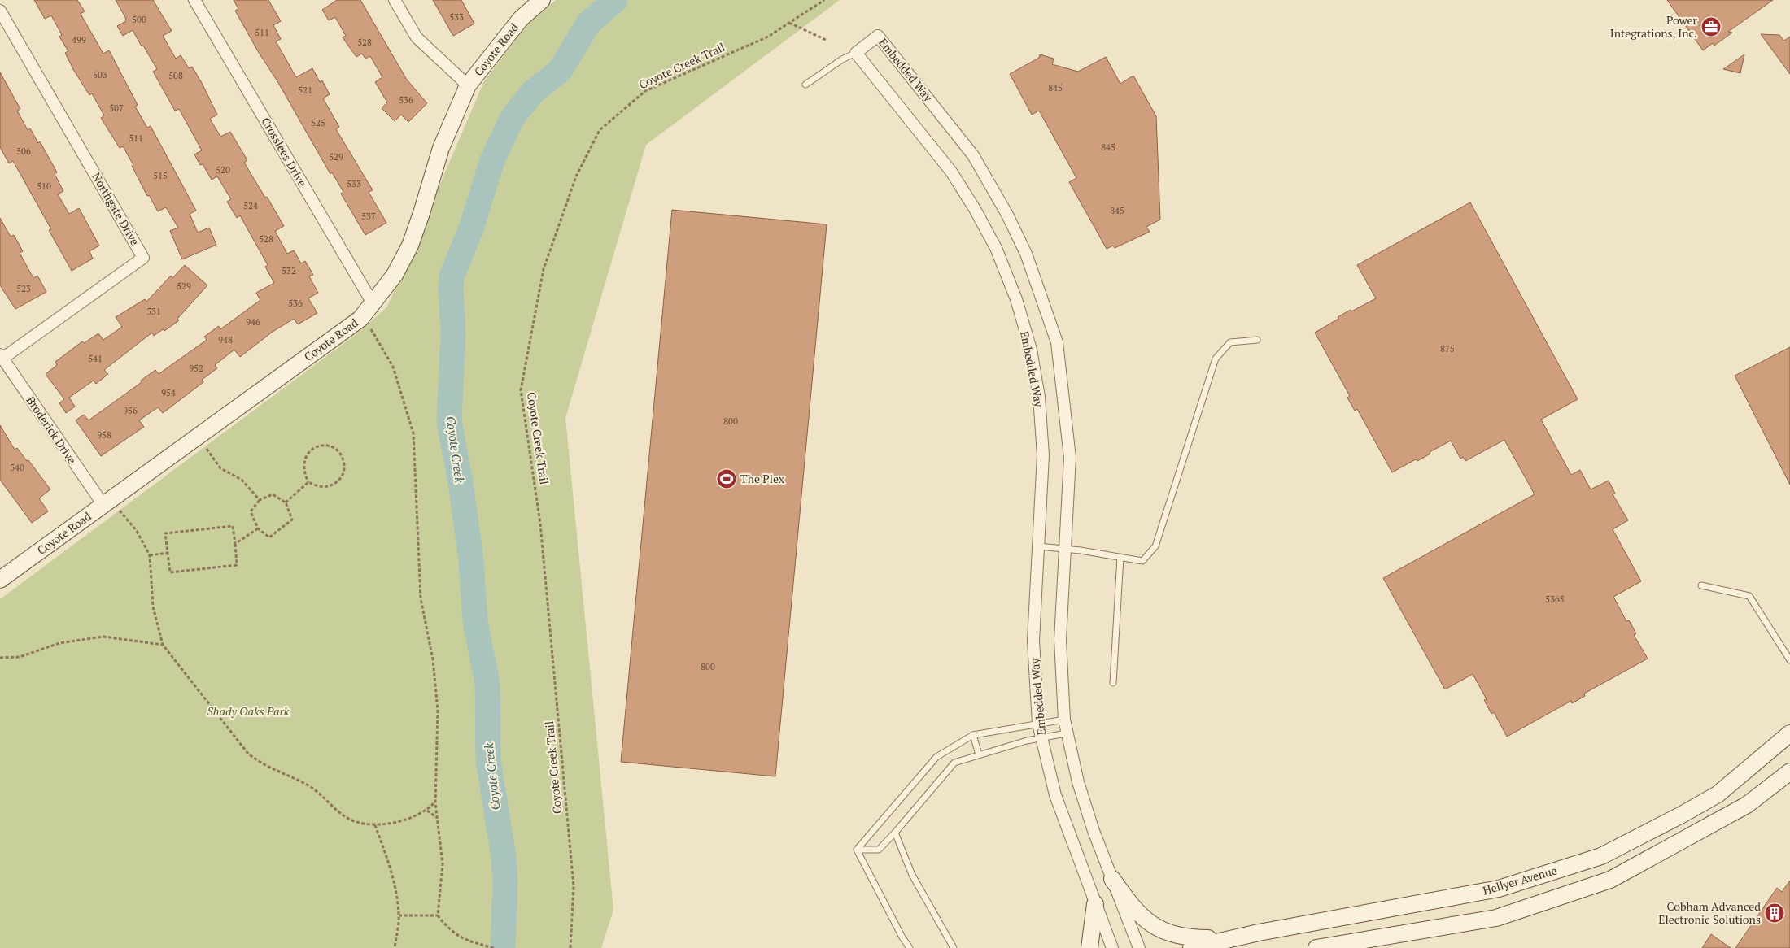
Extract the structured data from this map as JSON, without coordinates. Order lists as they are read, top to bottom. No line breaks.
{"streets":{"main road":["Coyote Road","Hellyer Avenue"],"street":["Embedded Way","Crosslees Drive","Northgate Drive","Broderick Drive"],"path":["Coyote Creek Trail"]},"crossings":[["Coyote Road","Crosslees Drive"],["Coyote Road","Broderick Drive"],["Northgate Drive","Broderick Drive"]],"water":["Coyote Creek"],"parks":["Shady Oaks Park"],"places":{"office":["Power Integrations, Inc."],"sports":["The Plex"],"building":["Cobham Advanced Electronic Solutions"]},"house_numbers":["533","500","511","499","528","503","508","845","521","536","507","525","511","845","506","529","520","515","533","510","524","845","537","528","532","529","523","536","531","946","948","875","541","952","954","956","800","958","540","5365","800"]}
